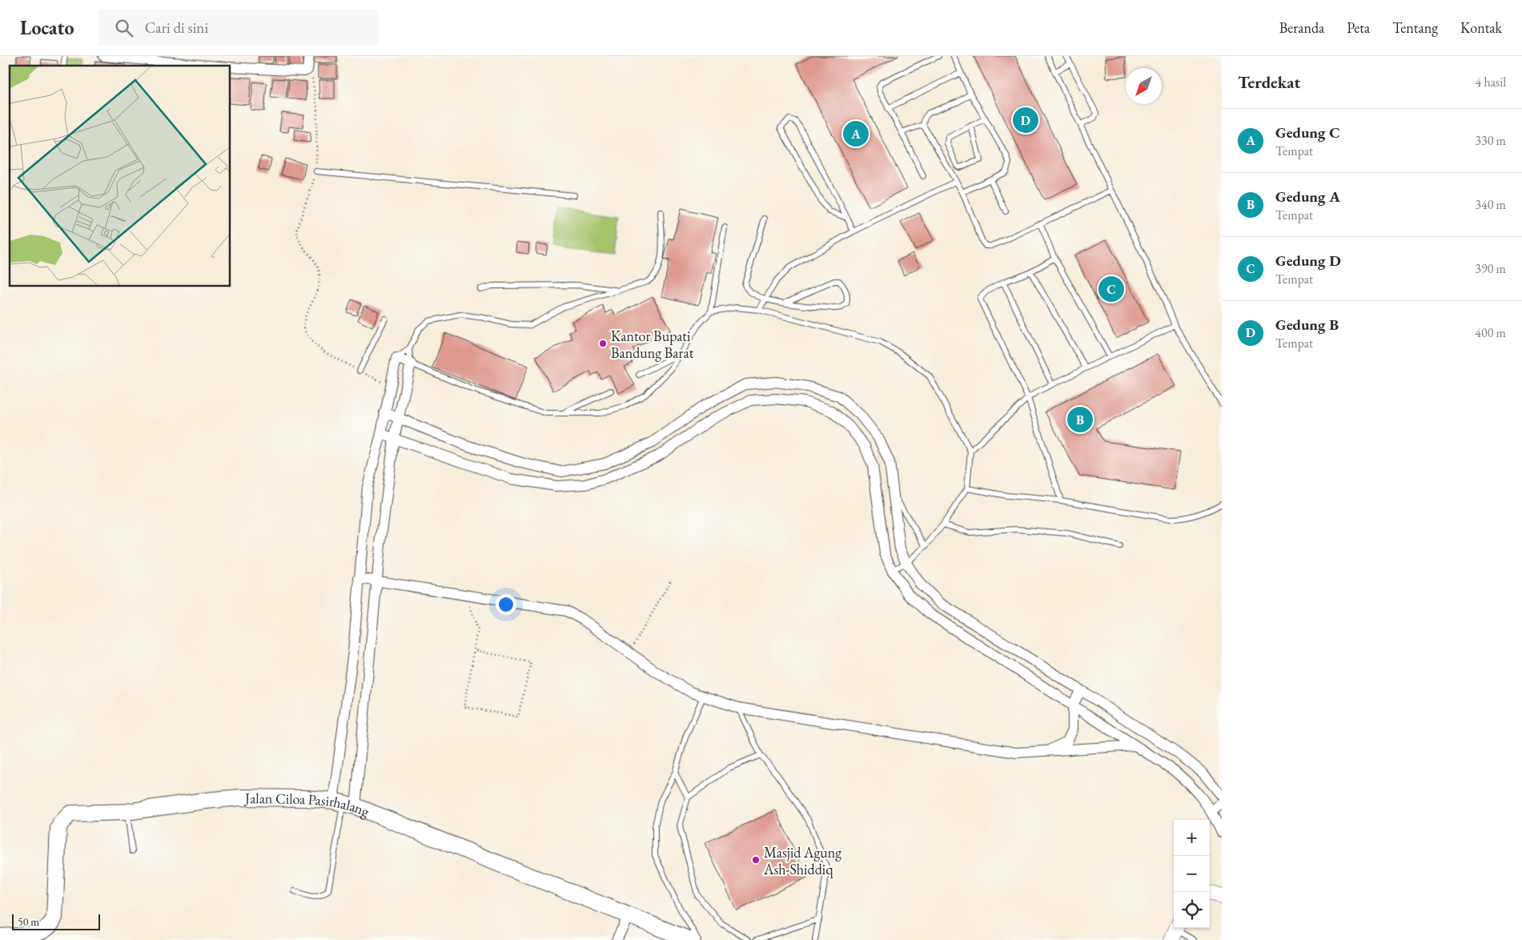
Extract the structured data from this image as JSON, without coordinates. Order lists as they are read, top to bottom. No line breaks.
{"streets":{"main road":["Jalan Ciloa Pasirhalang"]},"places":["Kantor Bupati Bandung Barat","Masjid Agung Ash-Shiddiq"],"scale_bar":"50 m","north":"bottom left","page":{"header":"Locato","search":"Cari di sini","nav":["Beranda","Peta","Tentang","Kontak"],"heading":["Terdekat","4 hasil"],"pins":["D","A","C","B"],"list":[{"mark":"A","name":"Gedung C","note":"Tempat","value":"330 m"},{"mark":"B","name":"Gedung A","note":"Tempat","value":"340 m"},{"mark":"C","name":"Gedung D","note":"Tempat","value":"390 m"},{"mark":"D","name":"Gedung B","note":"Tempat","value":"400 m"}],"map_buttons":["+","−"],"scale":"50 m"}}
